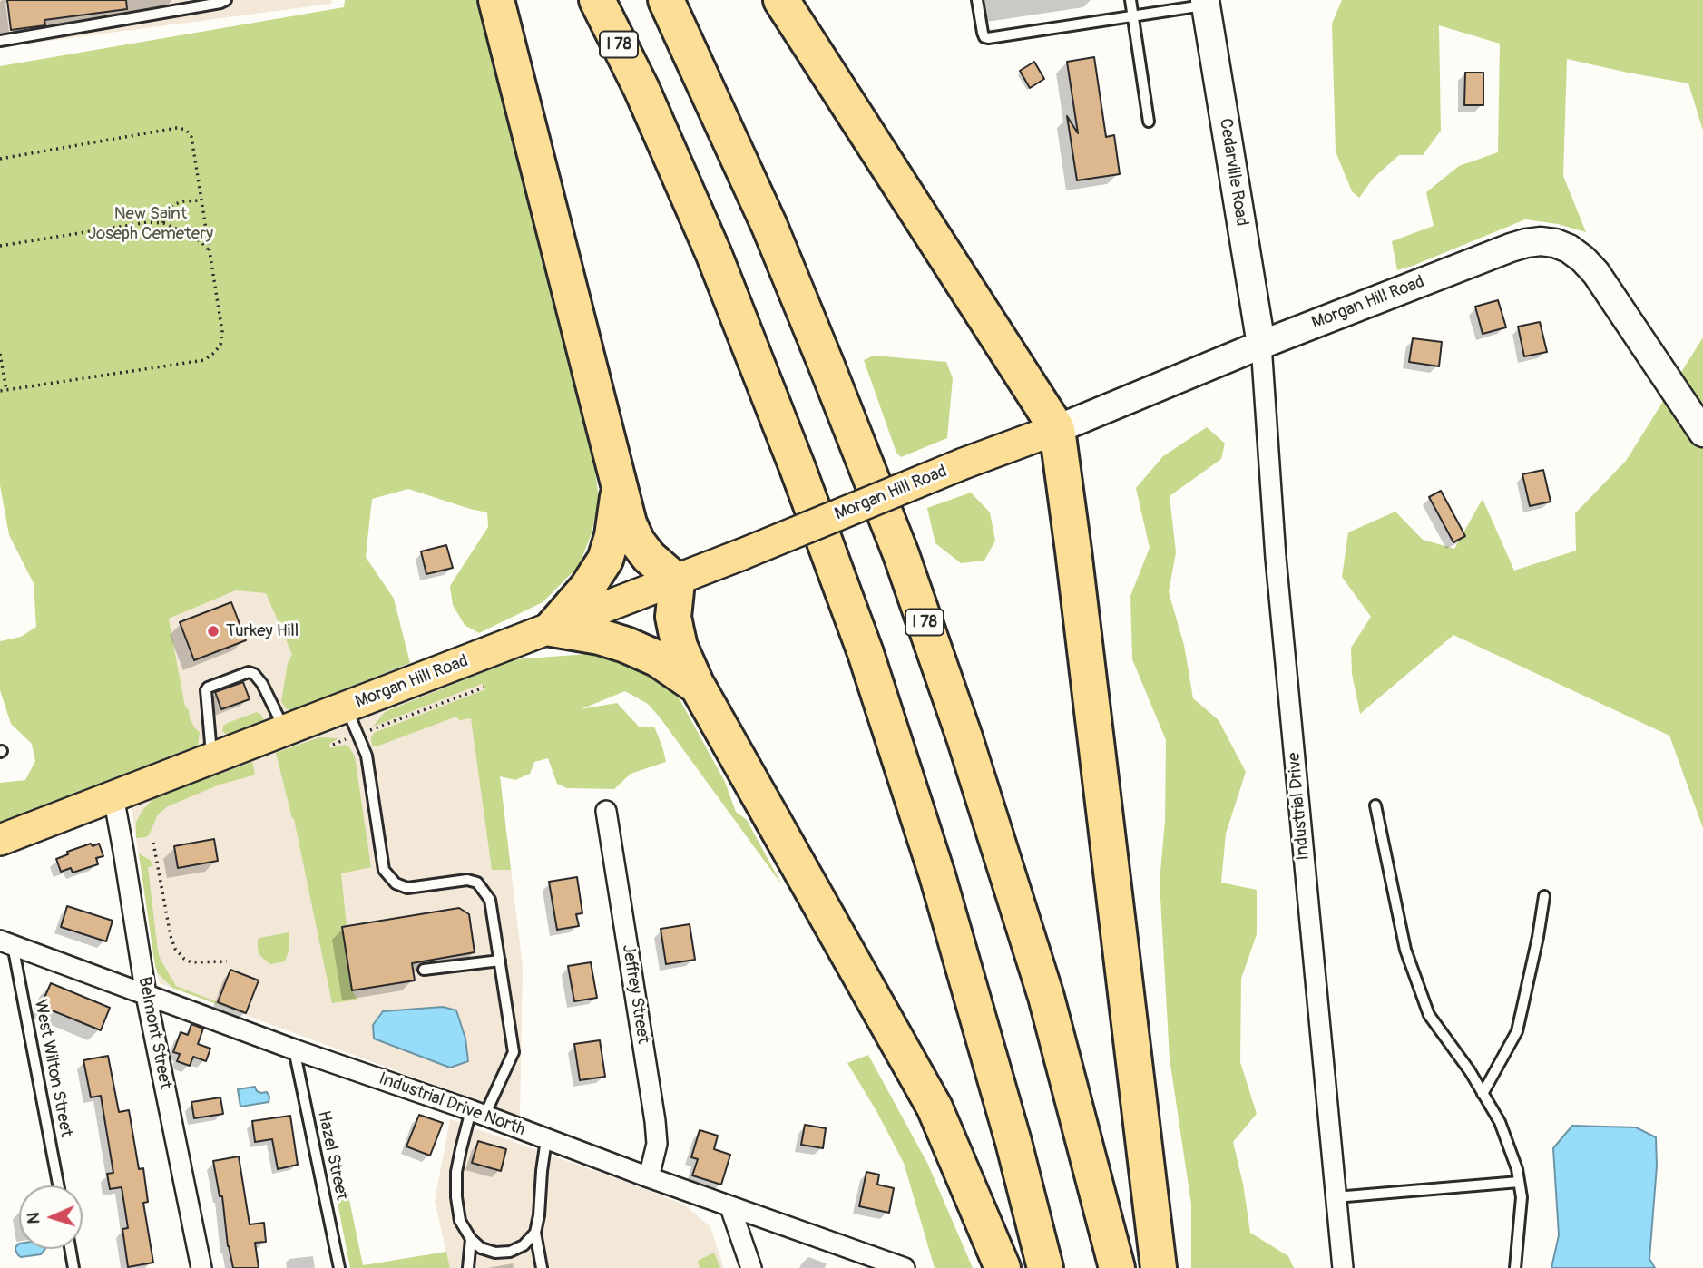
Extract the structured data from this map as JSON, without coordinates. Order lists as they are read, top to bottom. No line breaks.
{"streets":{"highway":["I 78"],"main road":["Cedarville Road","Morgan Hill Road"],"street":["Industrial Drive","Jeffrey Street","Belmont Street","Industrial Drive North"],"lane":["West Wilton Street","Hazel Street"]},"crossings":[["Cedarville Road","Morgan Hill Road"],["Cedarville Road","Industrial Drive"],["Morgan Hill Road","Industrial Drive"],["Morgan Hill Road","Belmont Street"],["Jeffrey Street","Industrial Drive North"],["Belmont Street","Industrial Drive North"],["West Wilton Street","Industrial Drive North"],["Industrial Drive North","Hazel Street"]],"parks":["New Saint Joseph Cemetery"],"places":["Turkey Hill"],"north":"left"}
